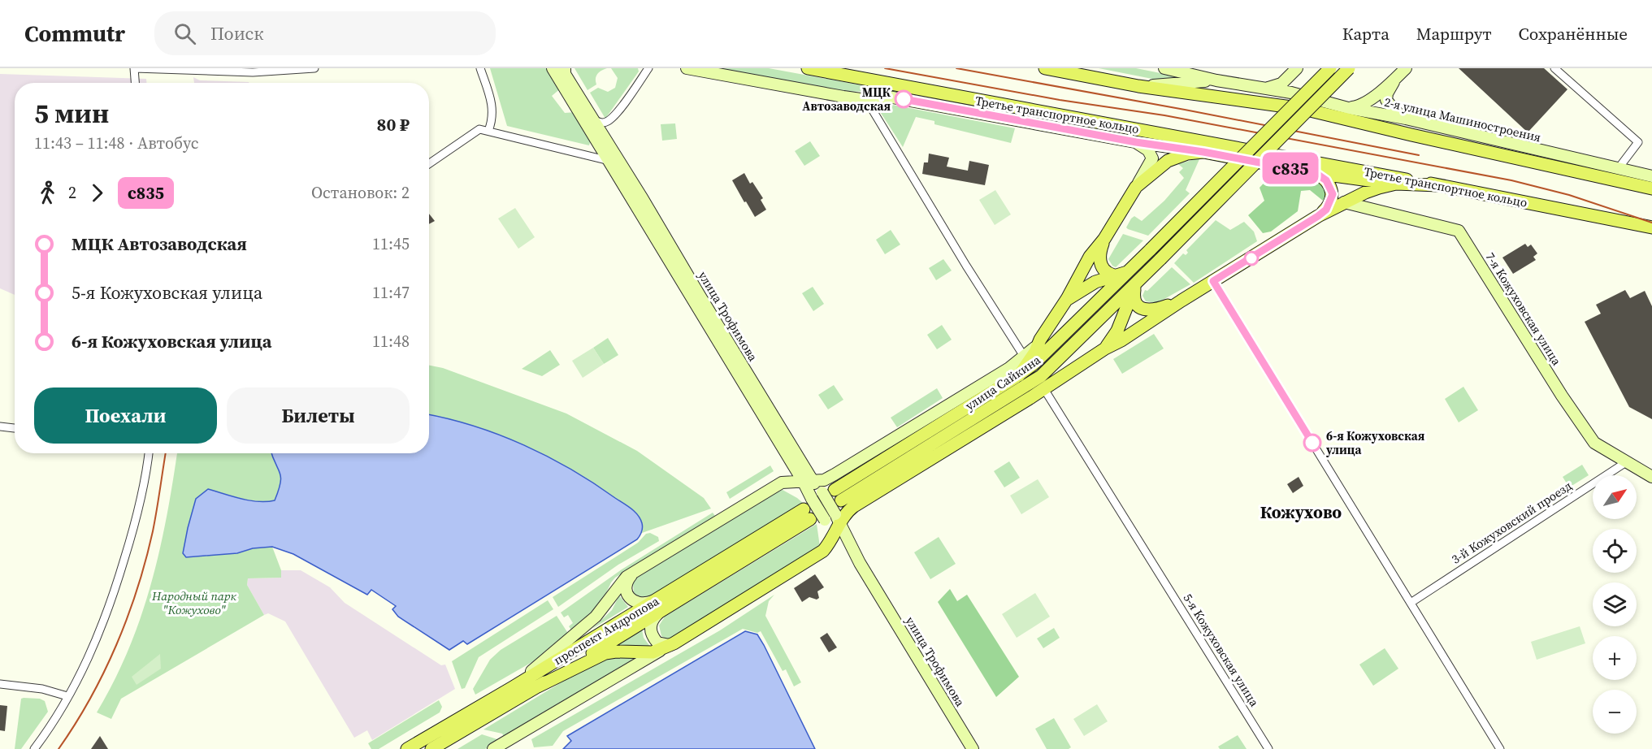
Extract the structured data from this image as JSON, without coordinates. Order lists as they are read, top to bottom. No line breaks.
{"streets":{"main road":["Третье транспортное кольцо","2-я улица Машиностроения","7-я Кожуховская улица","улица Трофимова","улица Сайкина","проспект Андропова"],"street":["3-й Кожуховский проезд","5-я Кожуховская улица"]},"crossings":[["7-я Кожуховская улица","улица Сайкина"],["7-я Кожуховская улица","3-й Кожуховский проезд"],["улица Трофимова","улица Сайкина"]],"districts":["Кожухово"],"parks":["Народный парк \"Кожухово\""],"places":["МЦК Автозаводская","6-я Кожуховская улица"],"lines":["bus line с835"],"north":"top right","page":{"header":"Commutr","search":"Поиск","nav":["Карта","Маршрут","Сохранённые"],"on_map":"с835","heading":["5 мин","11:43 – 11:48 · Автобус","80 ₽"],"legs":["2","с835","Остановок: 2"],"list":[{"name":"МЦК Автозаводская","value":"11:45"},{"name":"5-я Кожуховская улица","value":"11:47"},{"name":"6-я Кожуховская улица","value":"11:48"}],"buttons":["Поехали","Билеты"],"map_buttons":["+","−"]}}
